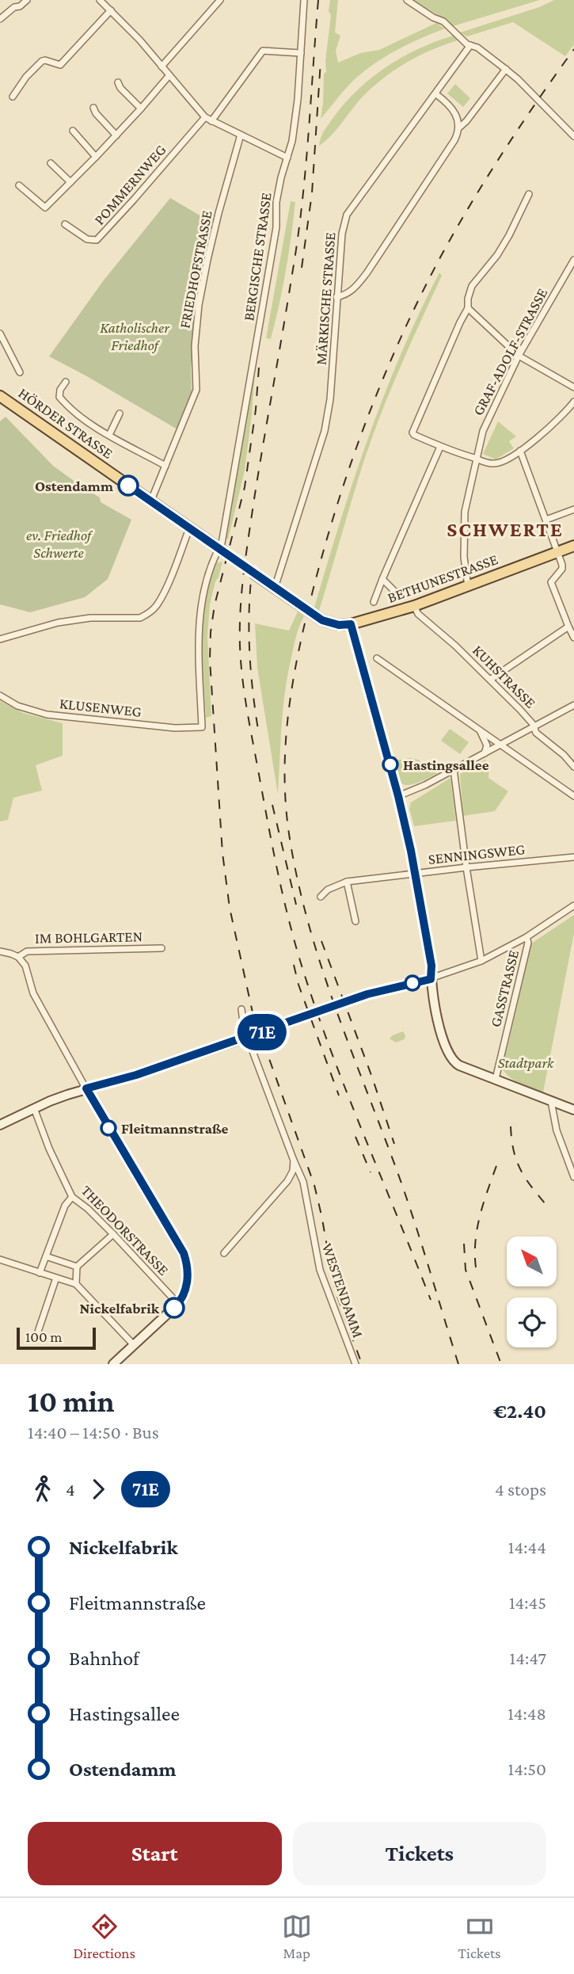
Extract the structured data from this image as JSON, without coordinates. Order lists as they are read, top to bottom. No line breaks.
{"streets":{"main road":["HÖRDER STRASSE","BETHUNESTRASSE"],"street":["POMMERNWEG","BERGISCHE STRASSE","FRIEDHOFSTRASSE","MÄRKISCHE STRASSE","GRAF-ADOLF-STRASSE","KUHSTRASSE","KLUSENWEG","SENNINGSWEG","IM BOHLGARTEN","GASSTRASSE","THEODORSTRASSE","WESTENDAMM"]},"crossings":[["BERGISCHE STRASSE","HÖRDER STRASSE"],["BERGISCHE STRASSE","KLUSENWEG"],["FRIEDHOFSTRASSE","HÖRDER STRASSE"],["GRAF-ADOLF-STRASSE","BETHUNESTRASSE"],["HÖRDER STRASSE","KLUSENWEG"],["BETHUNESTRASSE","KUHSTRASSE"]],"districts":["SCHWERTE"],"parks":["Katholischer Friedhof","ev. Friedhof Schwerte","Stadtpark"],"places":["Ostendamm","Hastingsallee","Fleitmannstraße","Nickelfabrik"],"lines":["bus line 71E"],"scale_bar":"100 m","north":"top left","page":{"on_map":"71E","scale":"100 m","heading":["10 min","14:40 – 14:50 · Bus","€2.40"],"legs":["4","71E","4 stops"],"list":[{"name":"Nickelfabrik","value":"14:44"},{"name":"Fleitmannstraße","value":"14:45"},{"name":"Bahnhof","value":"14:47"},{"name":"Hastingsallee","value":"14:48"},{"name":"Ostendamm","value":"14:50"}],"buttons":["Start","Tickets"],"tabs":["Directions","Map","Tickets"]}}
